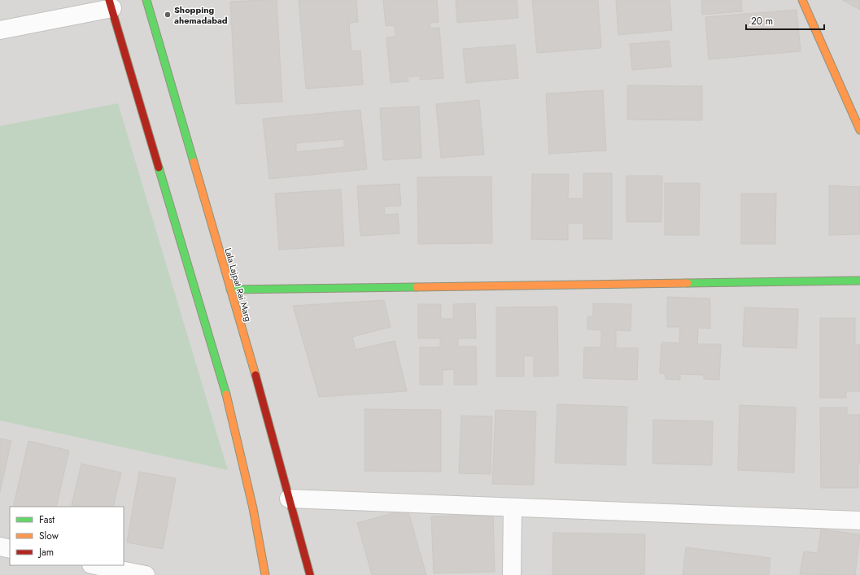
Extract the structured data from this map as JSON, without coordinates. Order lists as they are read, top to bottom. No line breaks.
{"streets":{"main road":["Lala Lajpat Rai Marg"]},"places":["Shopping ahemadabad"],"legend":["Fast","Slow","Jam"],"scale_bar":"20 m"}
